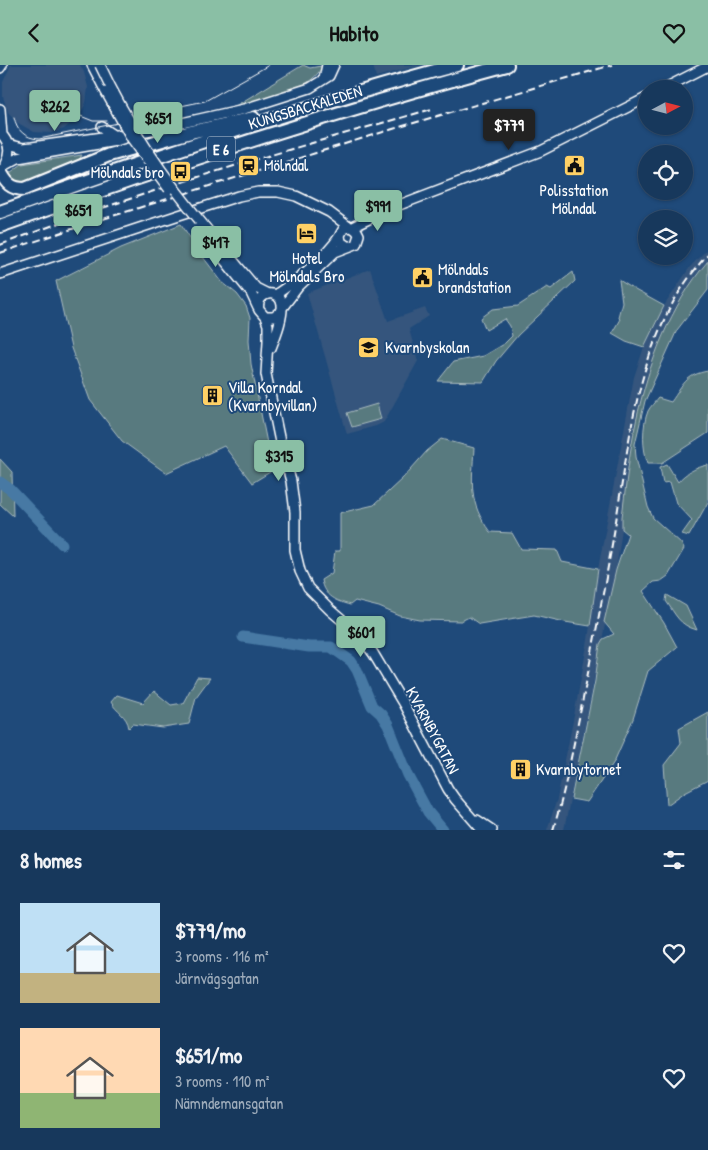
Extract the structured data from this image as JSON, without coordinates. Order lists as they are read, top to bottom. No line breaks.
{"streets":{"highway":["KUNGSBACKALEDEN","E 6"],"street":["KVARNBYGATAN"]},"places":{"station":["Mölndal"],"public building":["Polisstation Mölndal","Mölndals brandstation"],"bus stop":["Mölndals bro"],"hotel":["Hotel Mölndals Bro"],"school or university":["Kvarnbyskolan"],"building":["Villa Korndal (Kvarnbyvillan)","Kvarnbytornet"]},"north":"right","page":{"header":"Habito","price":["$262","$651","$779","$991","$651","$417","$315","$601"],"heading":"8 homes","list":[{"name":"$779/mo","note":"3 rooms · 116 m² · Järnvägsgatan"},{"name":"$651/mo","note":"3 rooms · 110 m² · Nämndemansgatan"}]}}
